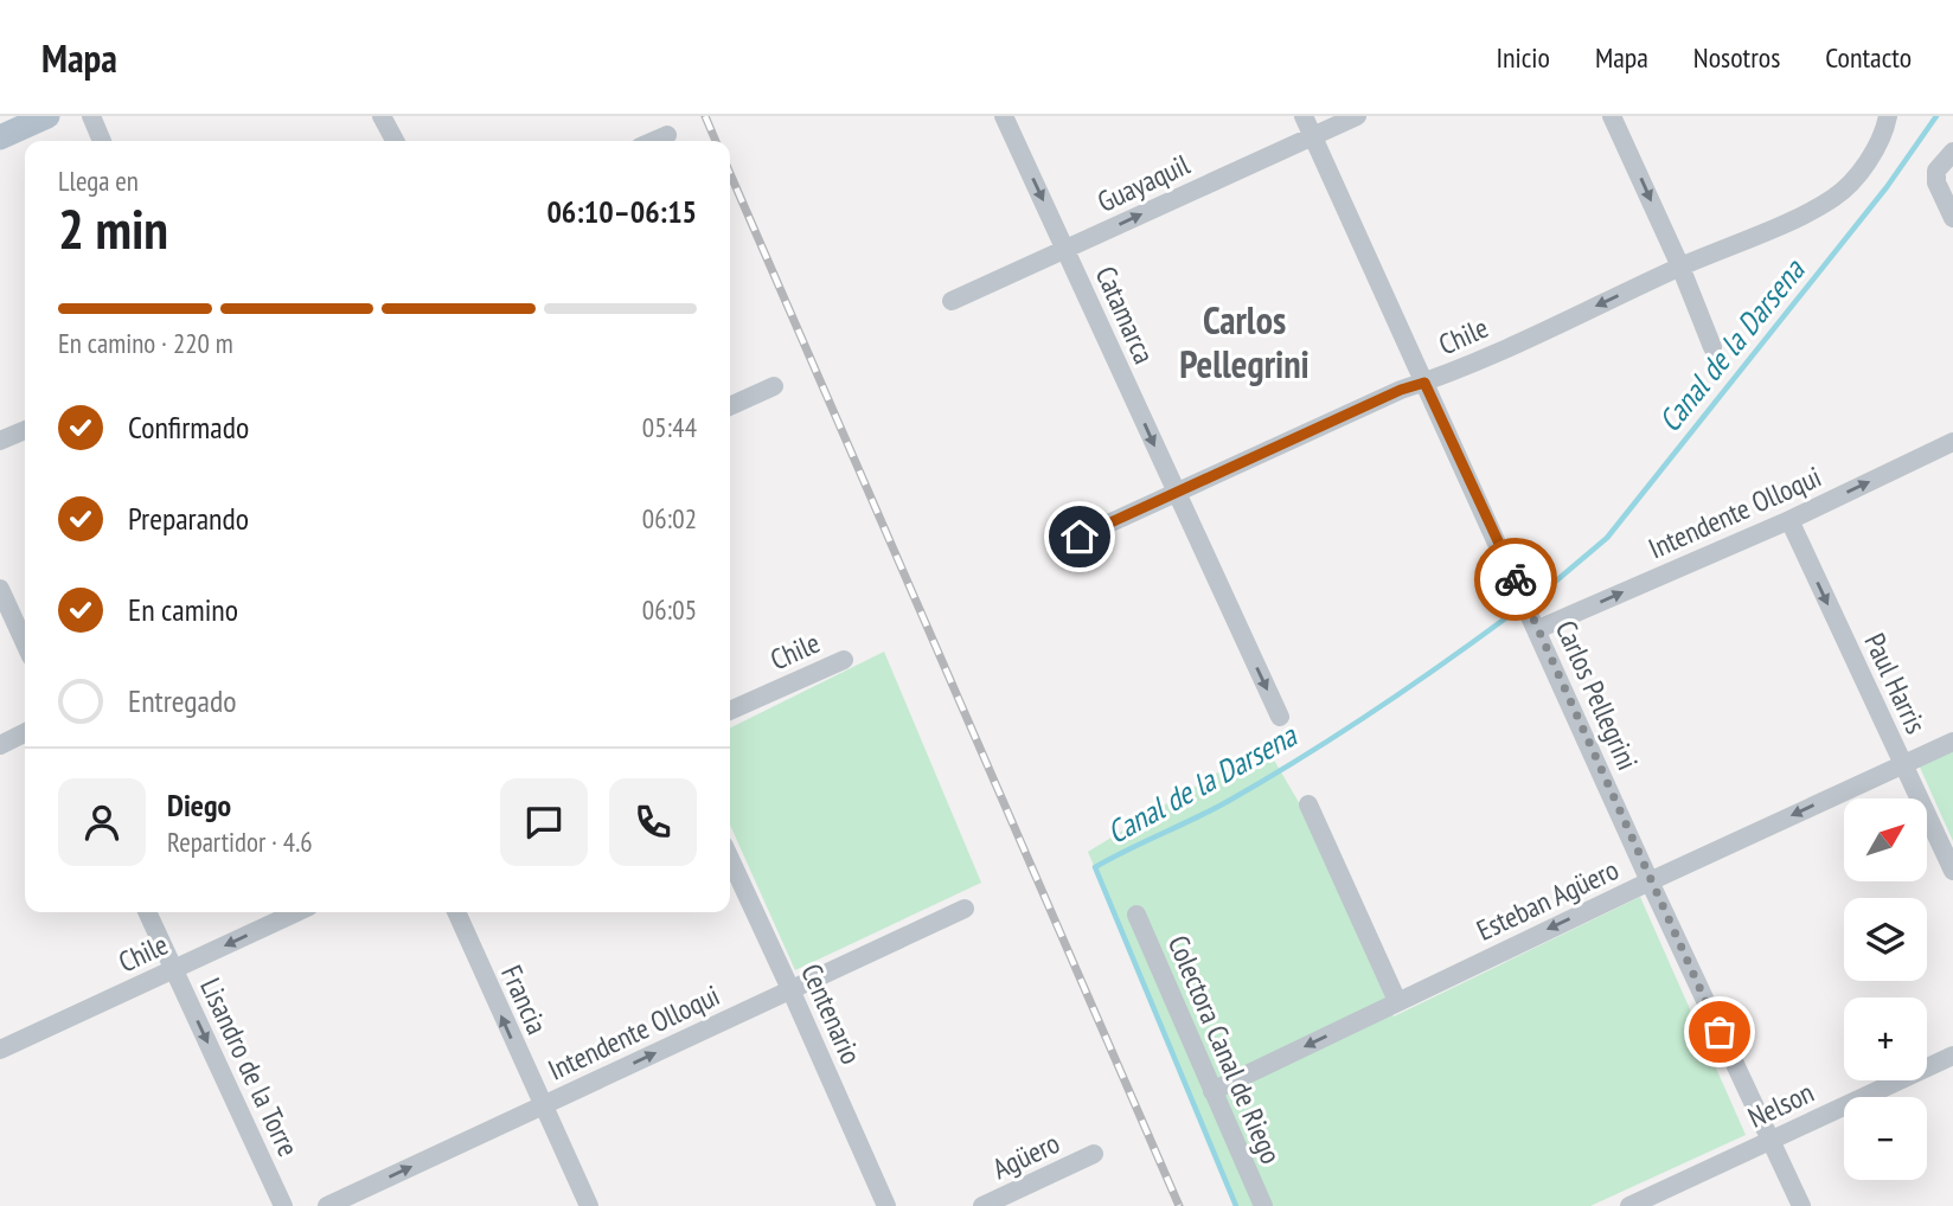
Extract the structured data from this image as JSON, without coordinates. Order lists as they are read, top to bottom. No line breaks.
{"streets":{"street":["Guayaquil","Catamarca","Chile","Intendente Olloqui","Paul Harris","Carlos Pellegrini","Esteban Agüero","Francia","Centenario","Colectora Canal de Riego","Lisandro de la Torre","Nelson","Agüero"]},"crossings":[["Guayaquil","Catamarca"],["Guayaquil","Carlos Pellegrini"],["Catamarca","Chile"],["Chile","Carlos Pellegrini"],["Chile","Lisandro de la Torre"],["Intendente Olloqui","Paul Harris"],["Intendente Olloqui","Carlos Pellegrini"],["Intendente Olloqui","Francia"],["Intendente Olloqui","Centenario"],["Paul Harris","Esteban Agüero"],["Carlos Pellegrini","Esteban Agüero"],["Carlos Pellegrini","Nelson"],["Esteban Agüero","Colectora Canal de Riego"]],"one_way":["Guayaquil","Catamarca","Intendente Olloqui","Paul Harris","Esteban Agüero","Francia","Lisandro de la Torre"],"districts":["Carlos Pellegrini"],"water":["Canal de la Darsena"],"north":"top right","page":{"header":"Mapa","nav":["Inicio","Mapa","Nosotros","Contacto"],"heading":["2 min","Llega en","06:10–06:15"],"panel":["Diego","Repartidor · 4.6"],"bar":"En camino · 220 m","list":[["Confirmado","05:44"],["Preparando","06:02"],["En camino","06:05"],"Entregado"],"map_buttons":["+","−"]}}
